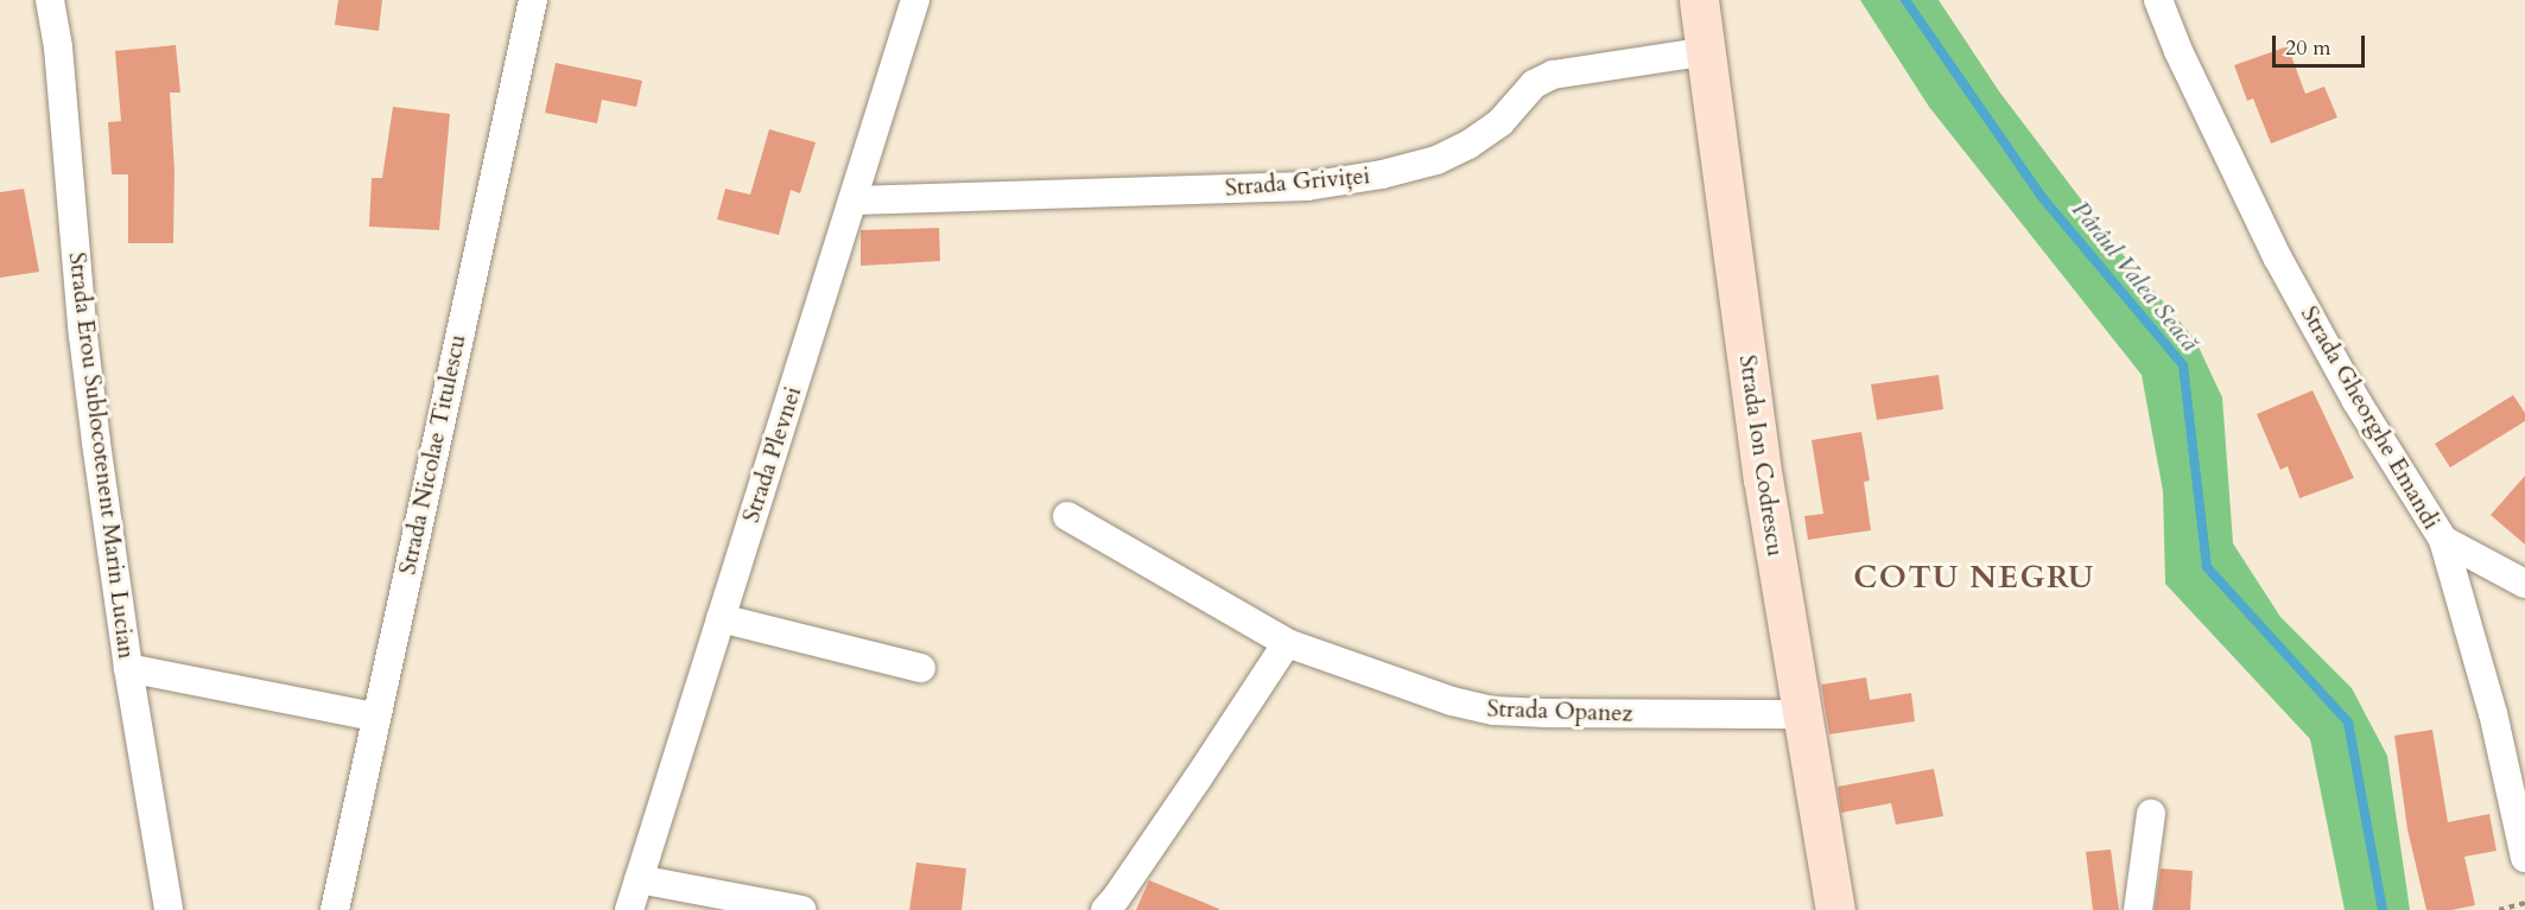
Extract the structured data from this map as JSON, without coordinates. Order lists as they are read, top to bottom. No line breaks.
{"streets":{"main road":["Strada Ion Codrescu"],"street":["Strada Griviței","Strada Gheorghe Emandi","Strada Nicolae Titulescu","Strada Plevnei","Strada Erou Sublocotenent Marin Lucian","Strada Opanez"]},"crossings":[["Strada Griviței","Strada Plevnei"],["Strada Griviței","Strada Ion Codrescu"],["Strada Ion Codrescu","Strada Opanez"]],"districts":["COTU NEGRU"],"water":["Pârâul Valea Seacă"],"scale_bar":"20 m"}
